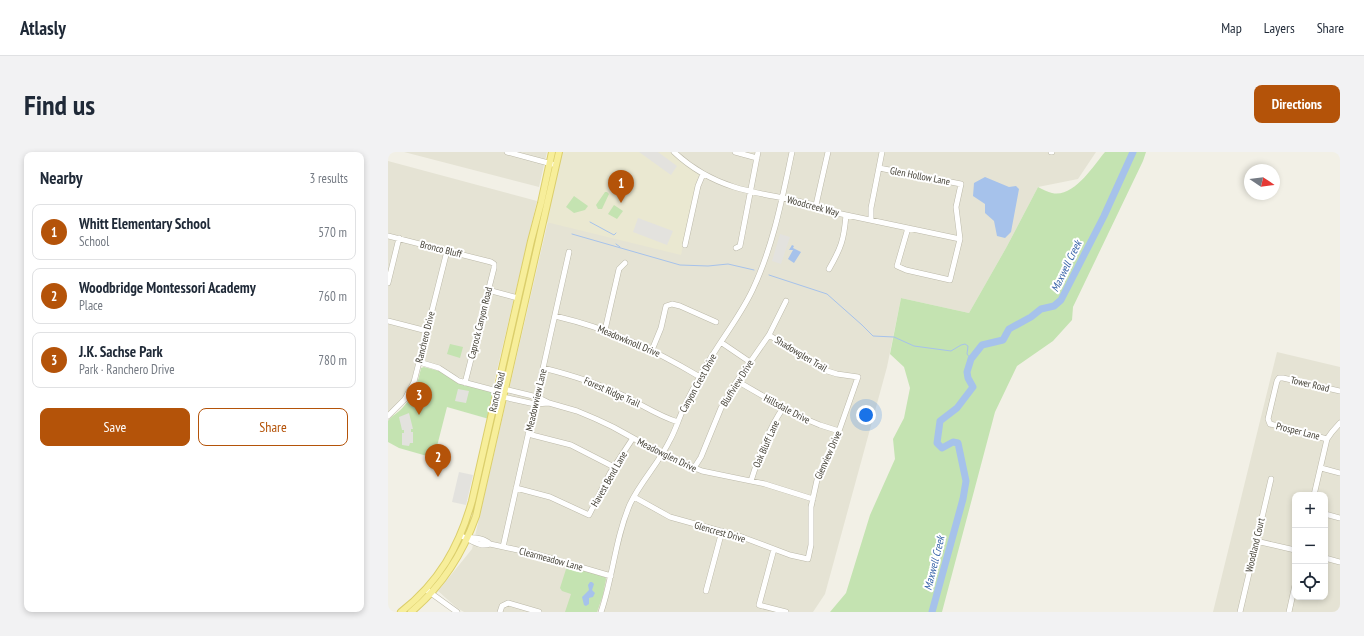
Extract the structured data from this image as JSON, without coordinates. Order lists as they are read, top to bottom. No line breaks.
{"streets":{"main road":["Ranch Road"],"street":["Glen Hollow Lane","Woodcreek Way","Bronco Bluff","Caprock Canyon Road","Ranchero Drive","Meadowknoll Drive","Shadowglen Trail","Canyon Crest Drive","Bluffview Drive","Tower Road","Forest Ridge Trail","Meadowview Lane","Hillsdale Drive","Prosper Lane","Oak Bluff Lane","Meadowglen Drive","Glenview Drive","Havest Bend Lane","Glencrest Drive","Woodland Court","Clearmeadow Lane"]},"crossings":[["Glen Hollow Lane","Woodcreek Way"],["Woodcreek Way","Canyon Crest Drive"],["Bronco Bluff","Caprock Canyon Road"],["Bronco Bluff","Ranchero Drive"],["Meadowknoll Drive","Canyon Crest Drive"],["Meadowknoll Drive","Meadowview Lane"],["Shadowglen Trail","Bluffview Drive"],["Shadowglen Trail","Glenview Drive"],["Canyon Crest Drive","Forest Ridge Trail"],["Canyon Crest Drive","Meadowglen Drive"],["Canyon Crest Drive","Glencrest Drive"],["Canyon Crest Drive","Clearmeadow Lane"],["Bluffview Drive","Hillsdale Drive"],["Bluffview Drive","Meadowglen Drive"],["Tower Road","Prosper Lane"],["Ranch Road","Meadowglen Drive"],["Ranch Road","Clearmeadow Lane"],["Forest Ridge Trail","Meadowview Lane"],["Meadowview Lane","Meadowglen Drive"],["Meadowview Lane","Havest Bend Lane"],["Meadowview Lane","Clearmeadow Lane"],["Hillsdale Drive","Oak Bluff Lane"],["Hillsdale Drive","Glenview Drive"],["Oak Bluff Lane","Meadowglen Drive"],["Meadowglen Drive","Glenview Drive"],["Meadowglen Drive","Havest Bend Lane"],["Glenview Drive","Glencrest Drive"]],"water":["Maxwell Creek"],"north":"right","page":{"header":"Atlasly","nav":["Map","Layers","Share"],"buttons":["Directions",["Save","Share"]],"title":"Find us","heading":["Nearby","3 results"],"pins":["1","3","2"],"list":[{"mark":"1","name":"Whitt Elementary School","note":"School","value":"570 m"},{"mark":"2","name":"Woodbridge Montessori Academy","note":"Place","value":"760 m"},{"mark":"3","name":"J.K. Sachse Park","note":"Park · Ranchero Drive","value":"780 m"}],"map_buttons":["+","−"]}}
